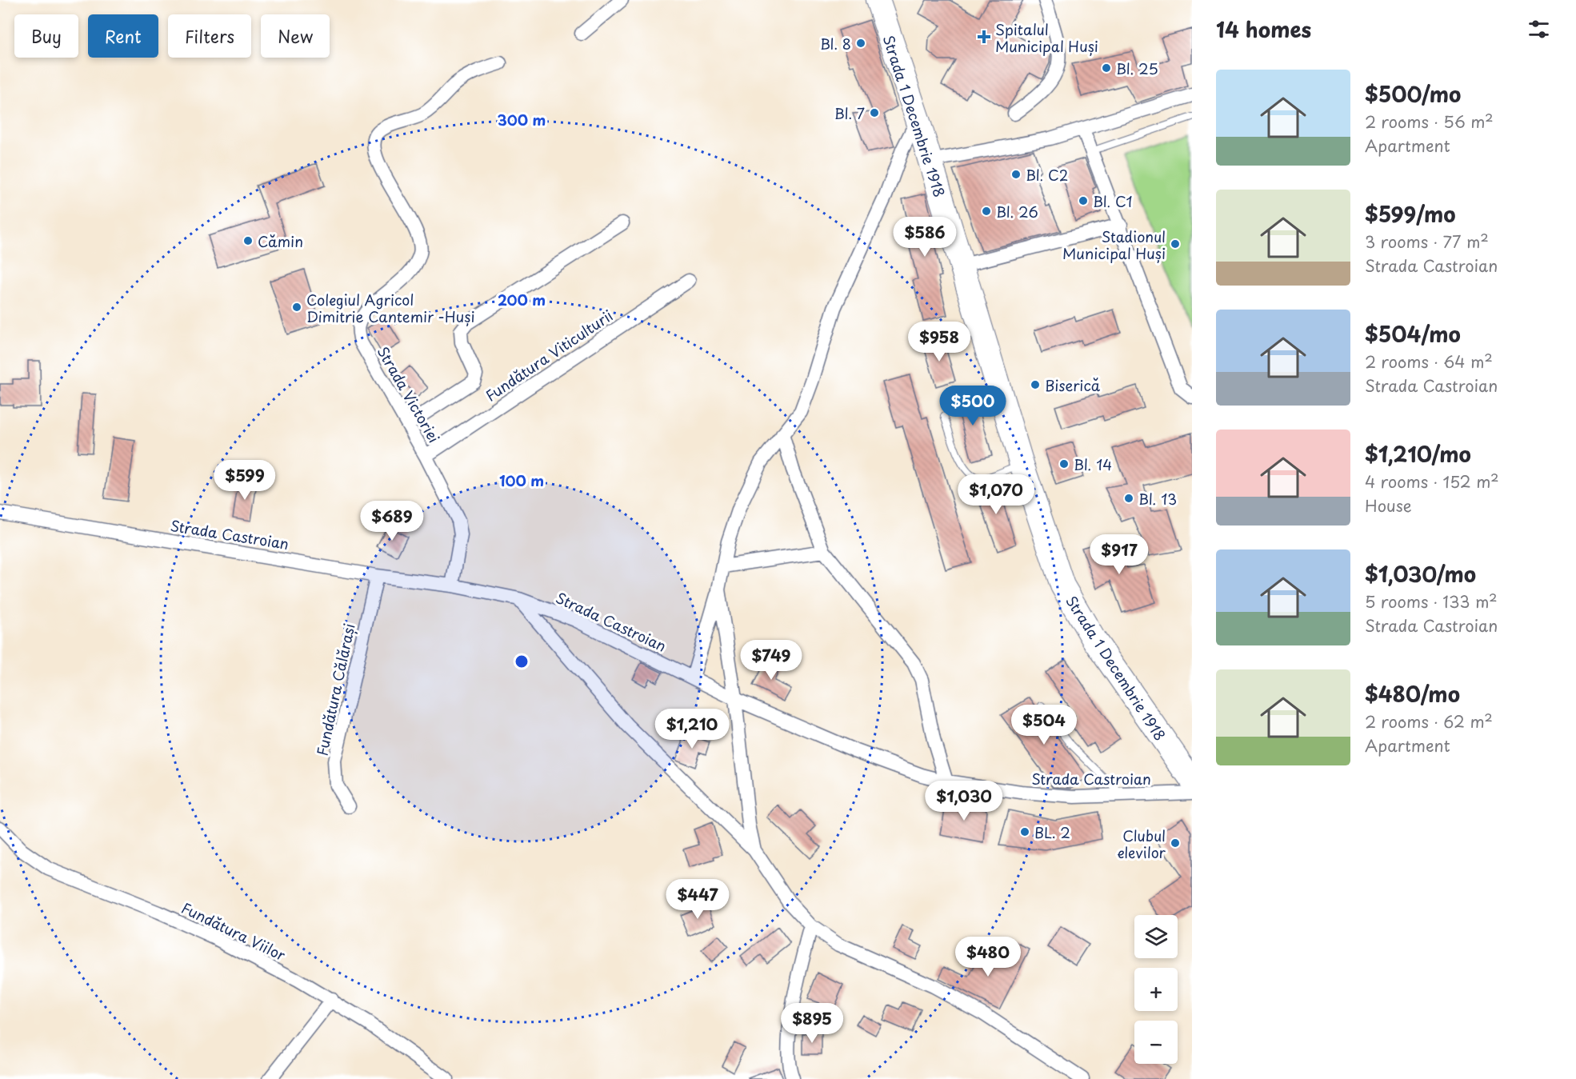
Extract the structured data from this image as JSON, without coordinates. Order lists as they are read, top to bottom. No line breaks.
{"streets":{"highway":["Strada 1 Decembrie 1918"],"street":["Fundătura Viticulturii","Strada Victoriei","Strada Castroian","Fundătura Călărași","Fundătura Viilor"]},"crossings":[["Fundătura Viticulturii","Strada Victoriei"],["Strada Victoriei","Strada Castroian"],["Strada Castroian","Fundătura Călărași"]],"places":{"health":["Spitalul Municipal Huși"],"other":["Bl. 8","Bl. 25","Bl. 7","Bl. C2","Bl. C1","Bl. 26","Cămin","Stadionul Municipal Huși","Colegiul Agricol Dimitrie Cantemir -Huși","Biserică","Bl. 14","Bl. 13","BL. 2","Clubul elevilor"]},"page":{"heading":"14 homes","chip":["Buy","Rent","Filters","New"],"list":[{"name":"$500/mo","note":"2 rooms · 56 m² · Apartment"},{"name":"$599/mo","note":"3 rooms · 77 m² · Strada Castroian"},{"name":"$504/mo","note":"2 rooms · 64 m² · Strada Castroian"},{"name":"$1,210/mo","note":"4 rooms · 152 m² · House"},{"name":"$1,030/mo","note":"5 rooms · 133 m² · Strada Castroian"},{"name":"$480/mo","note":"2 rooms · 62 m² · Apartment"}],"price":["$586","$958","$500","$599","$1,070","$689","$917","$749","$504","$1,210","$1,030","$447","$480","$895"],"map_buttons":["+","−"]},"rings":["300 m","200 m","100 m"]}
